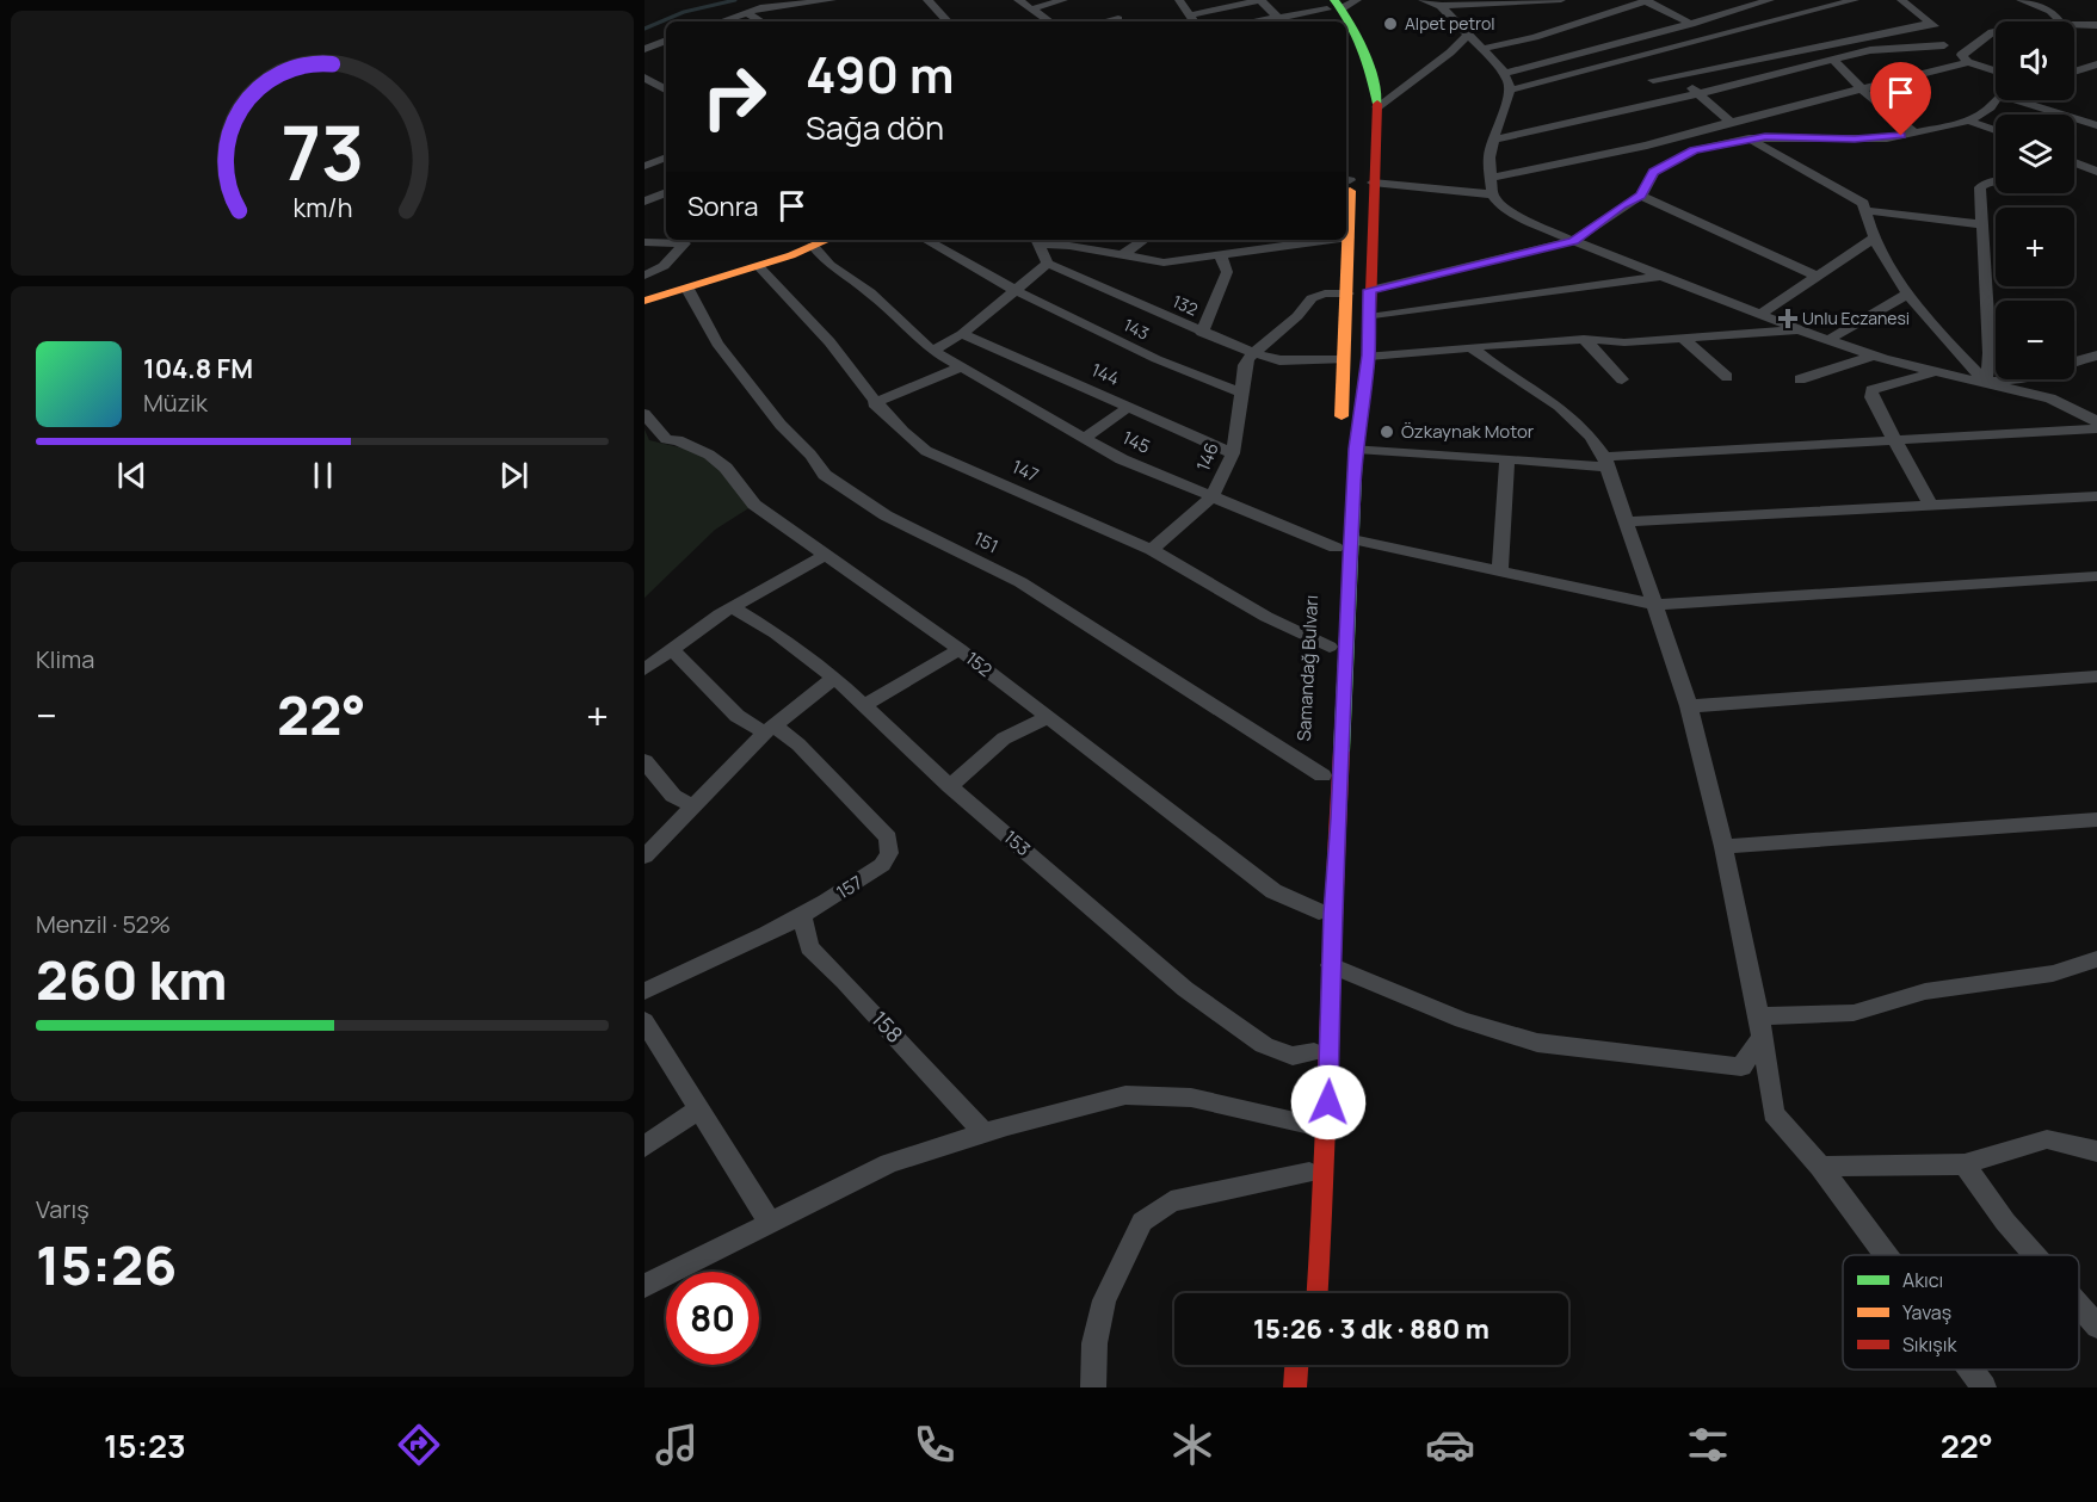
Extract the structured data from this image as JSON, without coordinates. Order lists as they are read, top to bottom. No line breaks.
{"streets":{"main road":["Samandağ Bulvarı"],"street":["132","143","144","145","146","147","151","152","153","157","158"]},"crossings":[["132","146"],["132","Samandağ Bulvarı"],["143","146"],["144","146"],["145","146"],["145","Samandağ Bulvarı"],["146","147"],["147","Samandağ Bulvarı"],["157","158"]],"places":{"other":["Alpet petrol","Özkaynak Motor"],"health":["Unlu Eczanesi"]},"legend":["Akıcı","Yavaş","Sıkışık"],"page":{"map_buttons":["+","−"],"turn":["490 m","Sağa dön"],"then":"Sonra","song":["104.8 FM","Müzik"],"tile":["Klima",["Menzil · 52%","260 km"],["Varış","15:26"]],"heat":["−","22°","+"],"limit":"80","trip":"15:26 · 3 dk · 880 m","tabs":["15:23","22°"],"gauge":["73","km/h"]}}
